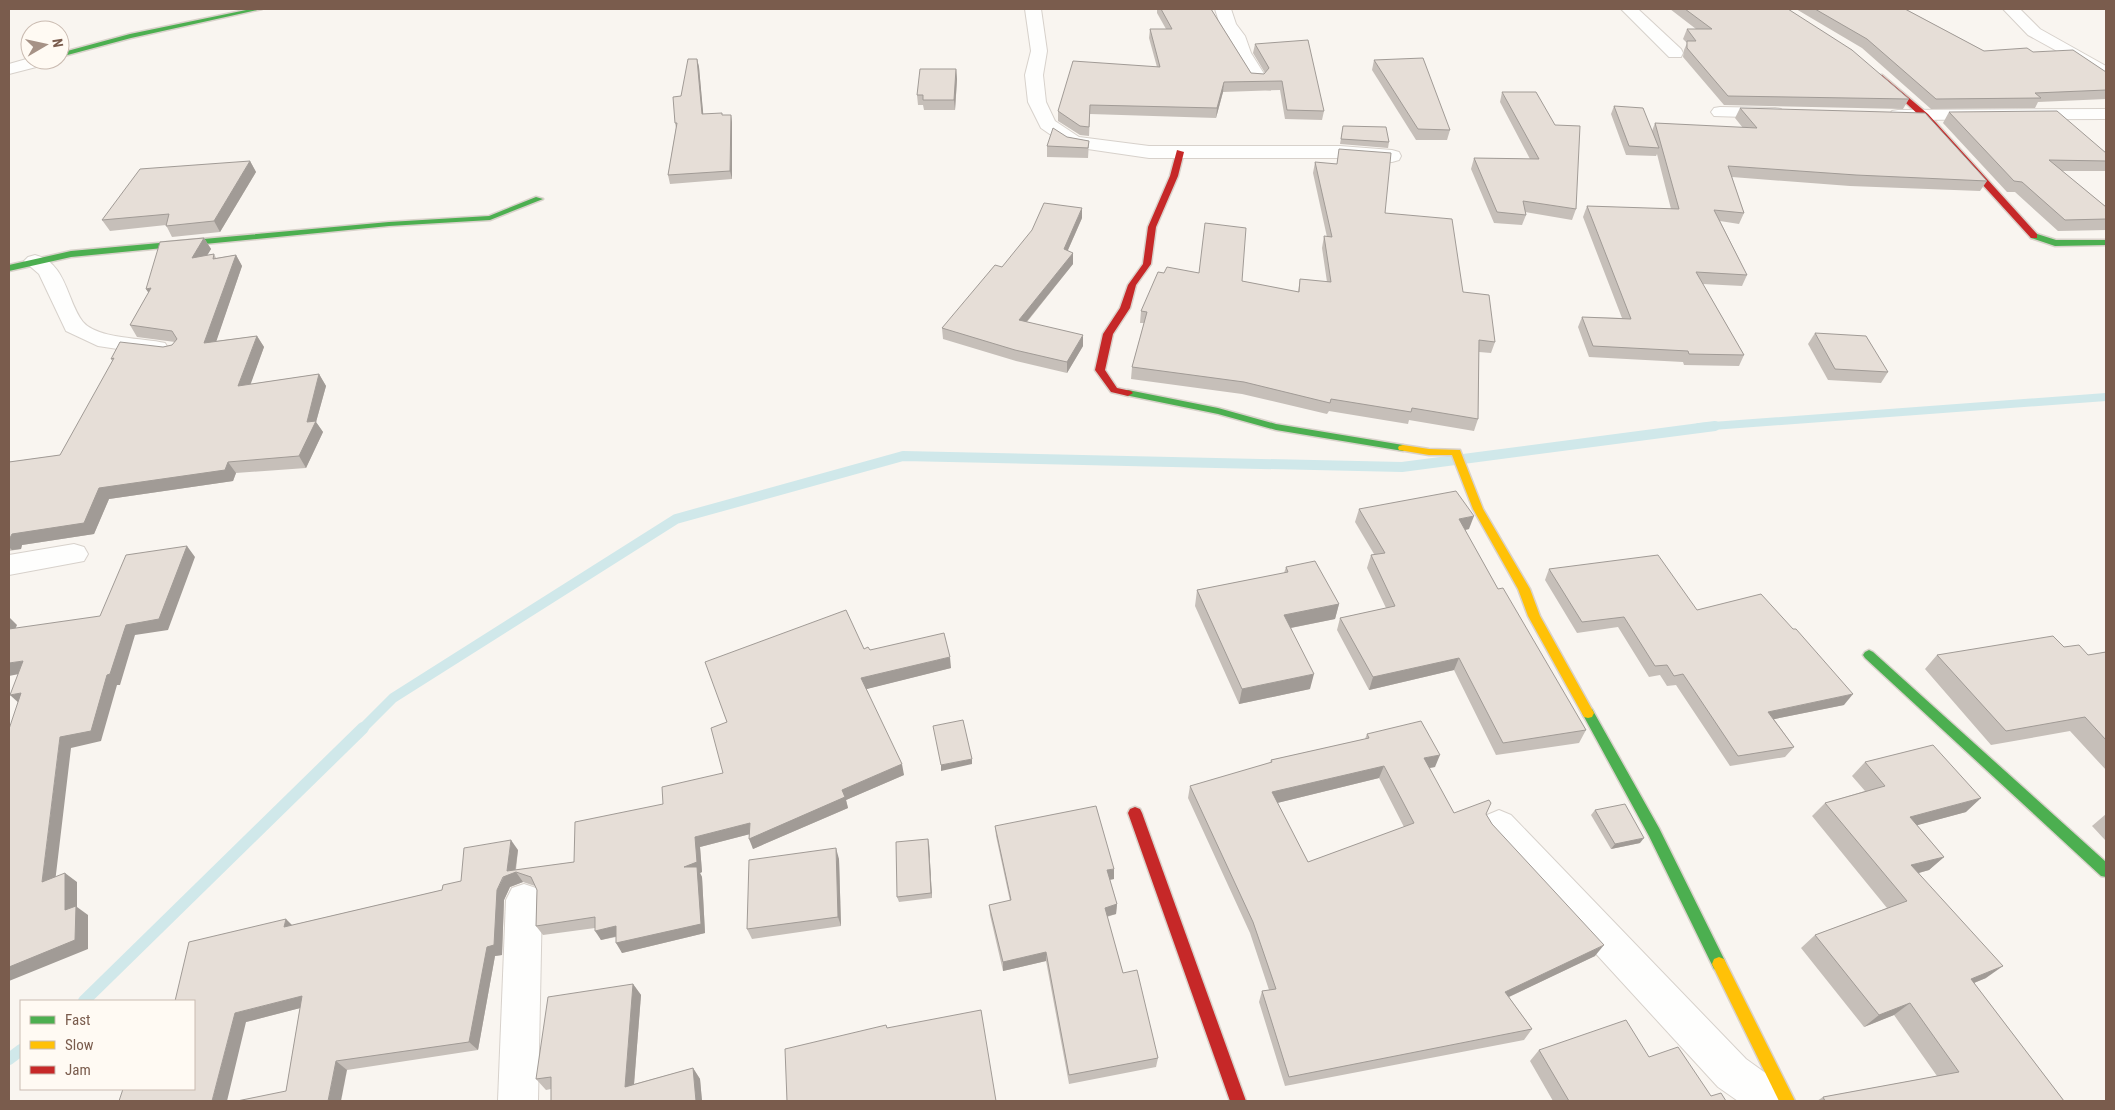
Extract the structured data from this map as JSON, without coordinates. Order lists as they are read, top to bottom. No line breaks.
{"legend":["Fast","Slow","Jam"],"north":"right"}
